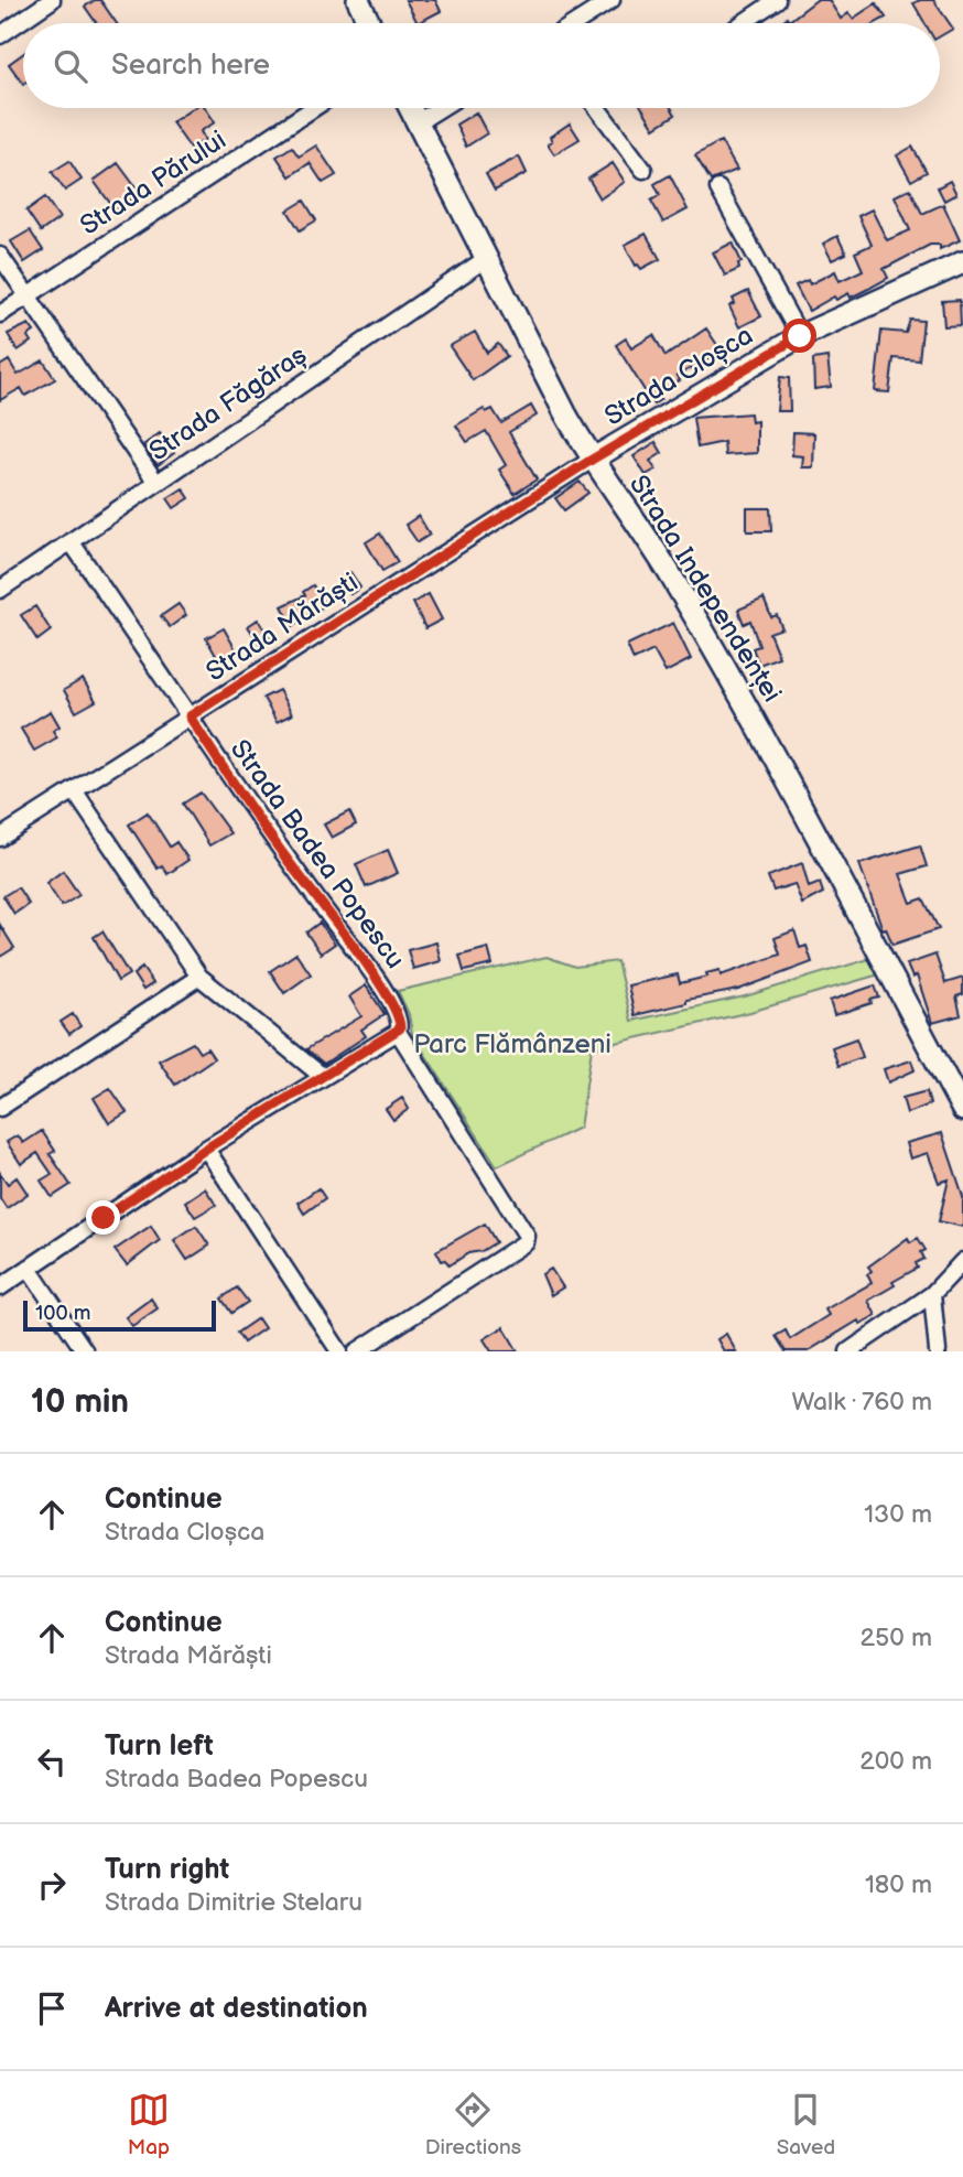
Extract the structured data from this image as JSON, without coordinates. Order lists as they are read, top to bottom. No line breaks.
{"streets":{"street":["Strada Părului","Strada Cloșca","Strada Făgăraș","Strada Independenței","Strada Mărăști","Strada Badea Popescu"]},"crossings":[["Strada Cloșca","Strada Independenței"],["Strada Cloșca","Strada Mărăști"],["Strada Făgăraș","Strada Independenței"],["Strada Făgăraș","Strada Badea Popescu"],["Strada Independenței","Strada Mărăști"],["Strada Mărăști","Strada Badea Popescu"]],"parks":["Parc Flămânzeni"],"scale_bar":"100 m","page":{"search":"Search here","scale":"100 m","heading":["10 min","Walk · 760 m"],"list":[["Continue","Strada Cloșca","130 m"],["Continue","Strada Mărăști","250 m"],["Turn left","Strada Badea Popescu","200 m"],["Turn right","Strada Dimitrie Stelaru","180 m"],"Arrive at destination"],"nav":["Map","Directions","Saved"]}}
